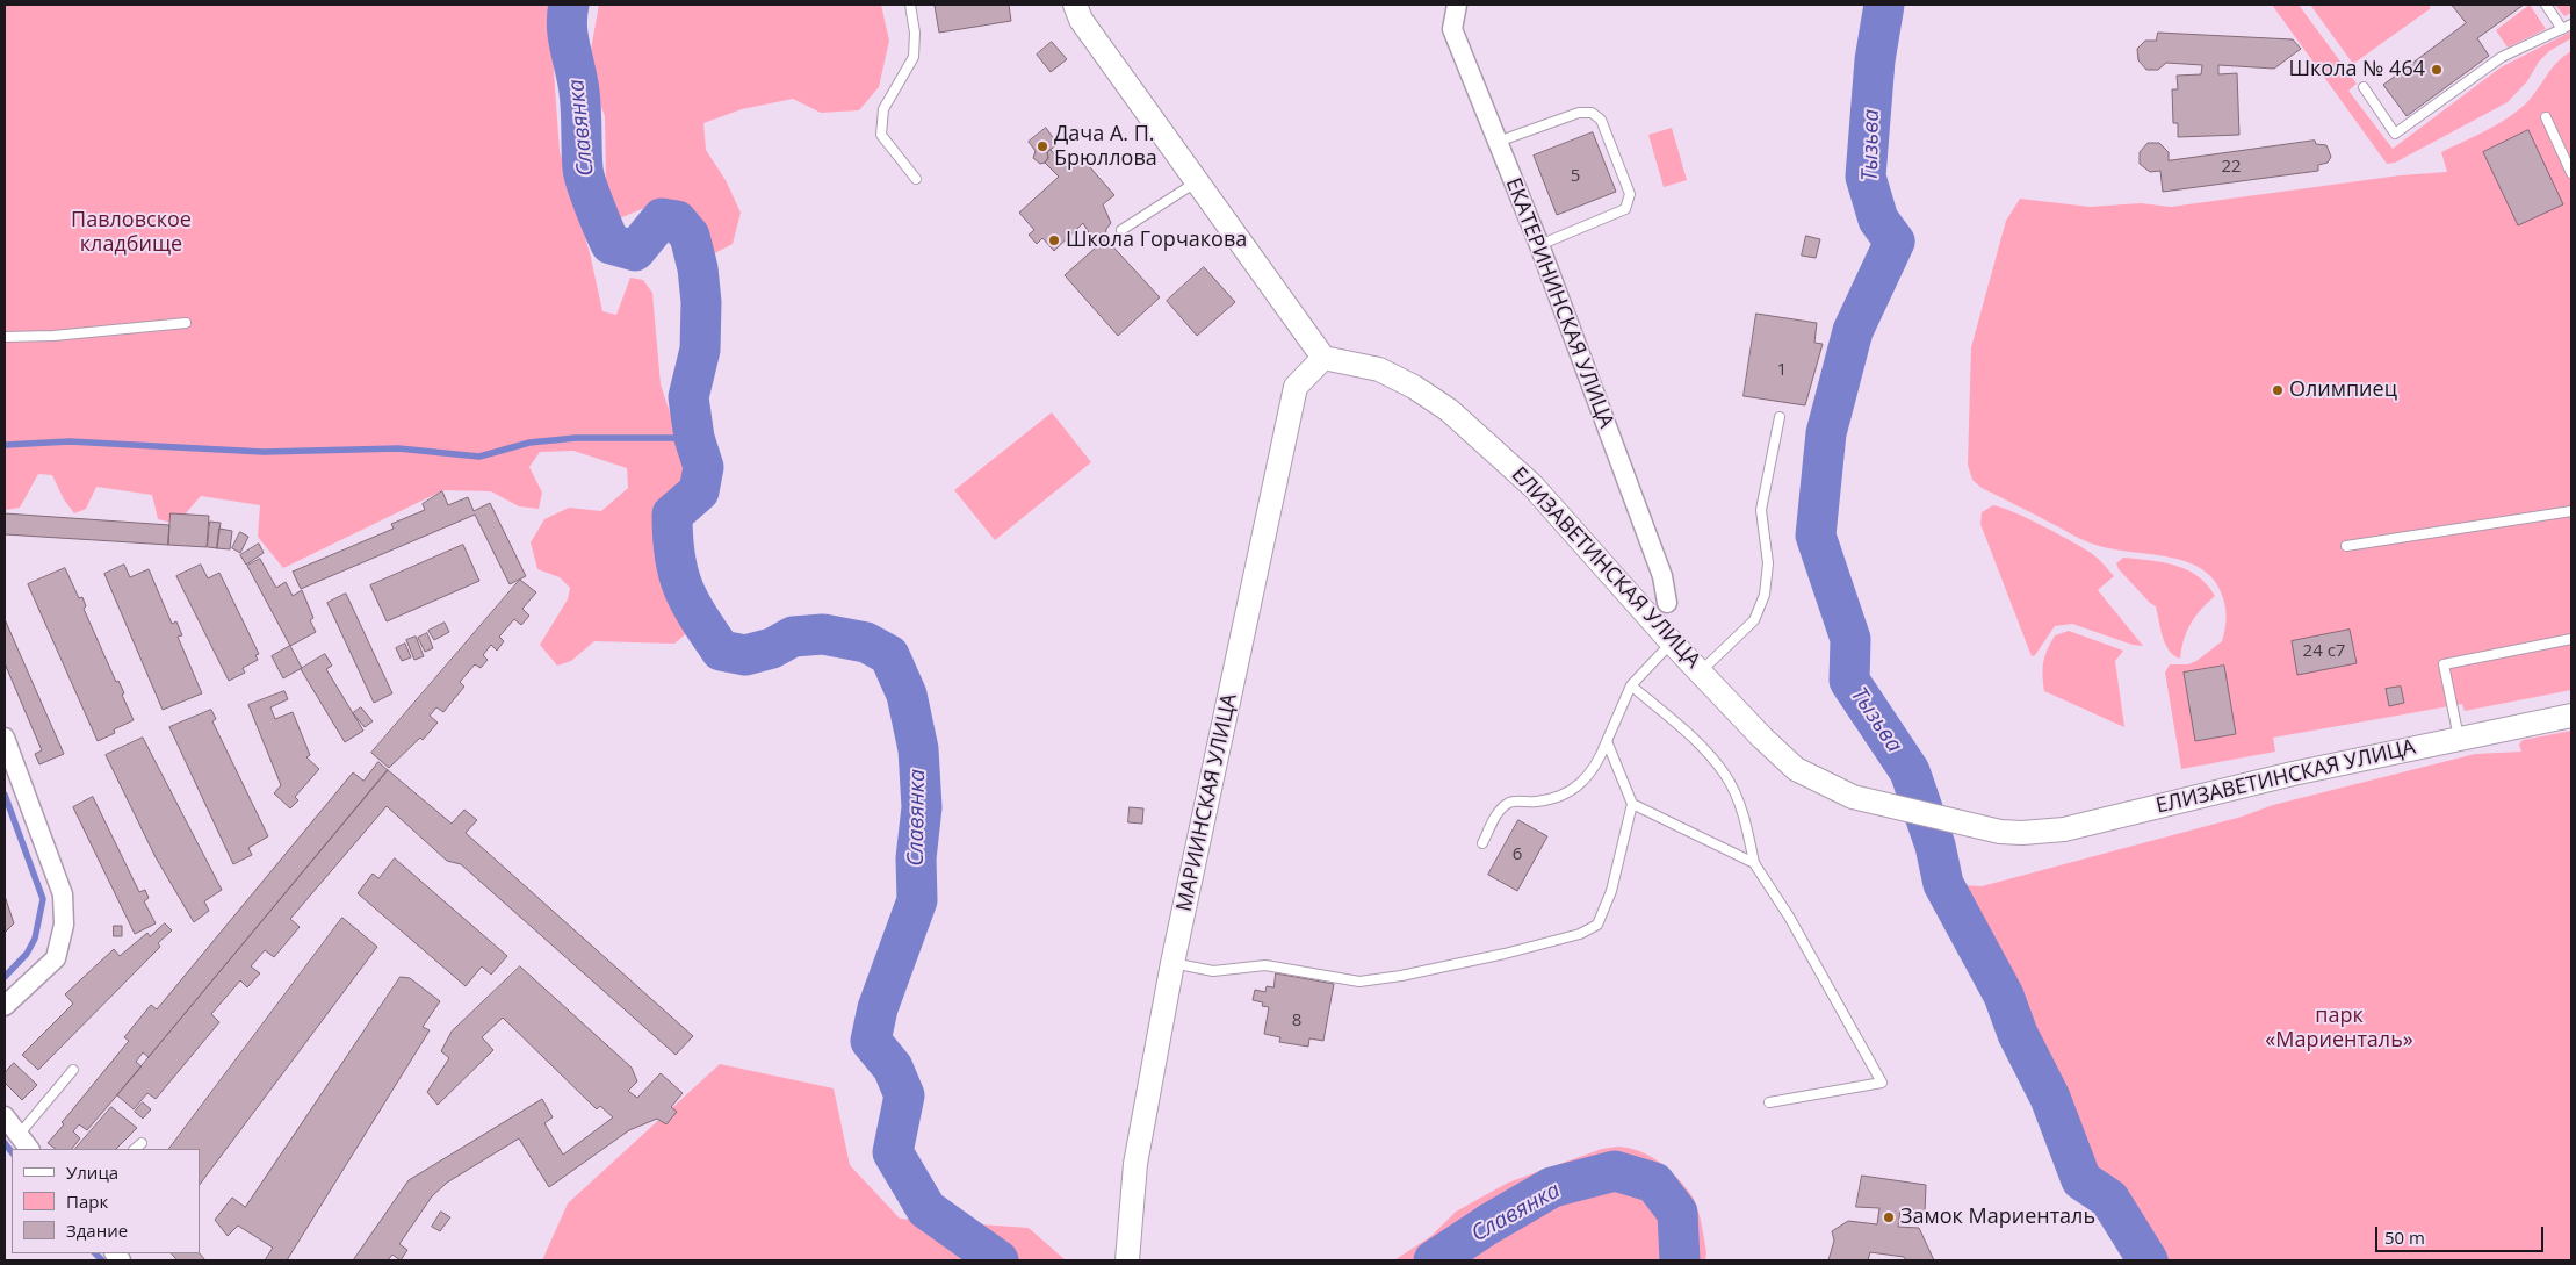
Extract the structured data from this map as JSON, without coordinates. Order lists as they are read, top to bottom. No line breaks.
{"streets":{"street":["ЕКАТЕРИНИНСКАЯ УЛИЦА","ЕЛИЗАВЕТИНСКАЯ УЛИЦА","МАРИИНСКАЯ УЛИЦА"]},"crossings":[["ЕЛИЗАВЕТИНСКАЯ УЛИЦА","МАРИИНСКАЯ УЛИЦА"]],"water":["Славянка","Тызьва"],"parks":["Павловское кладбище","парк «Мариенталь»"],"places":["Школа № 464","Дача А. П. Брюллова","Школа Горчакова","Олимпиец","Замок Мариенталь"],"house_numbers":["22","5","1","24 с7","6","8"],"legend":["Улица","Парк","Здание"],"scale_bar":"50 m"}
